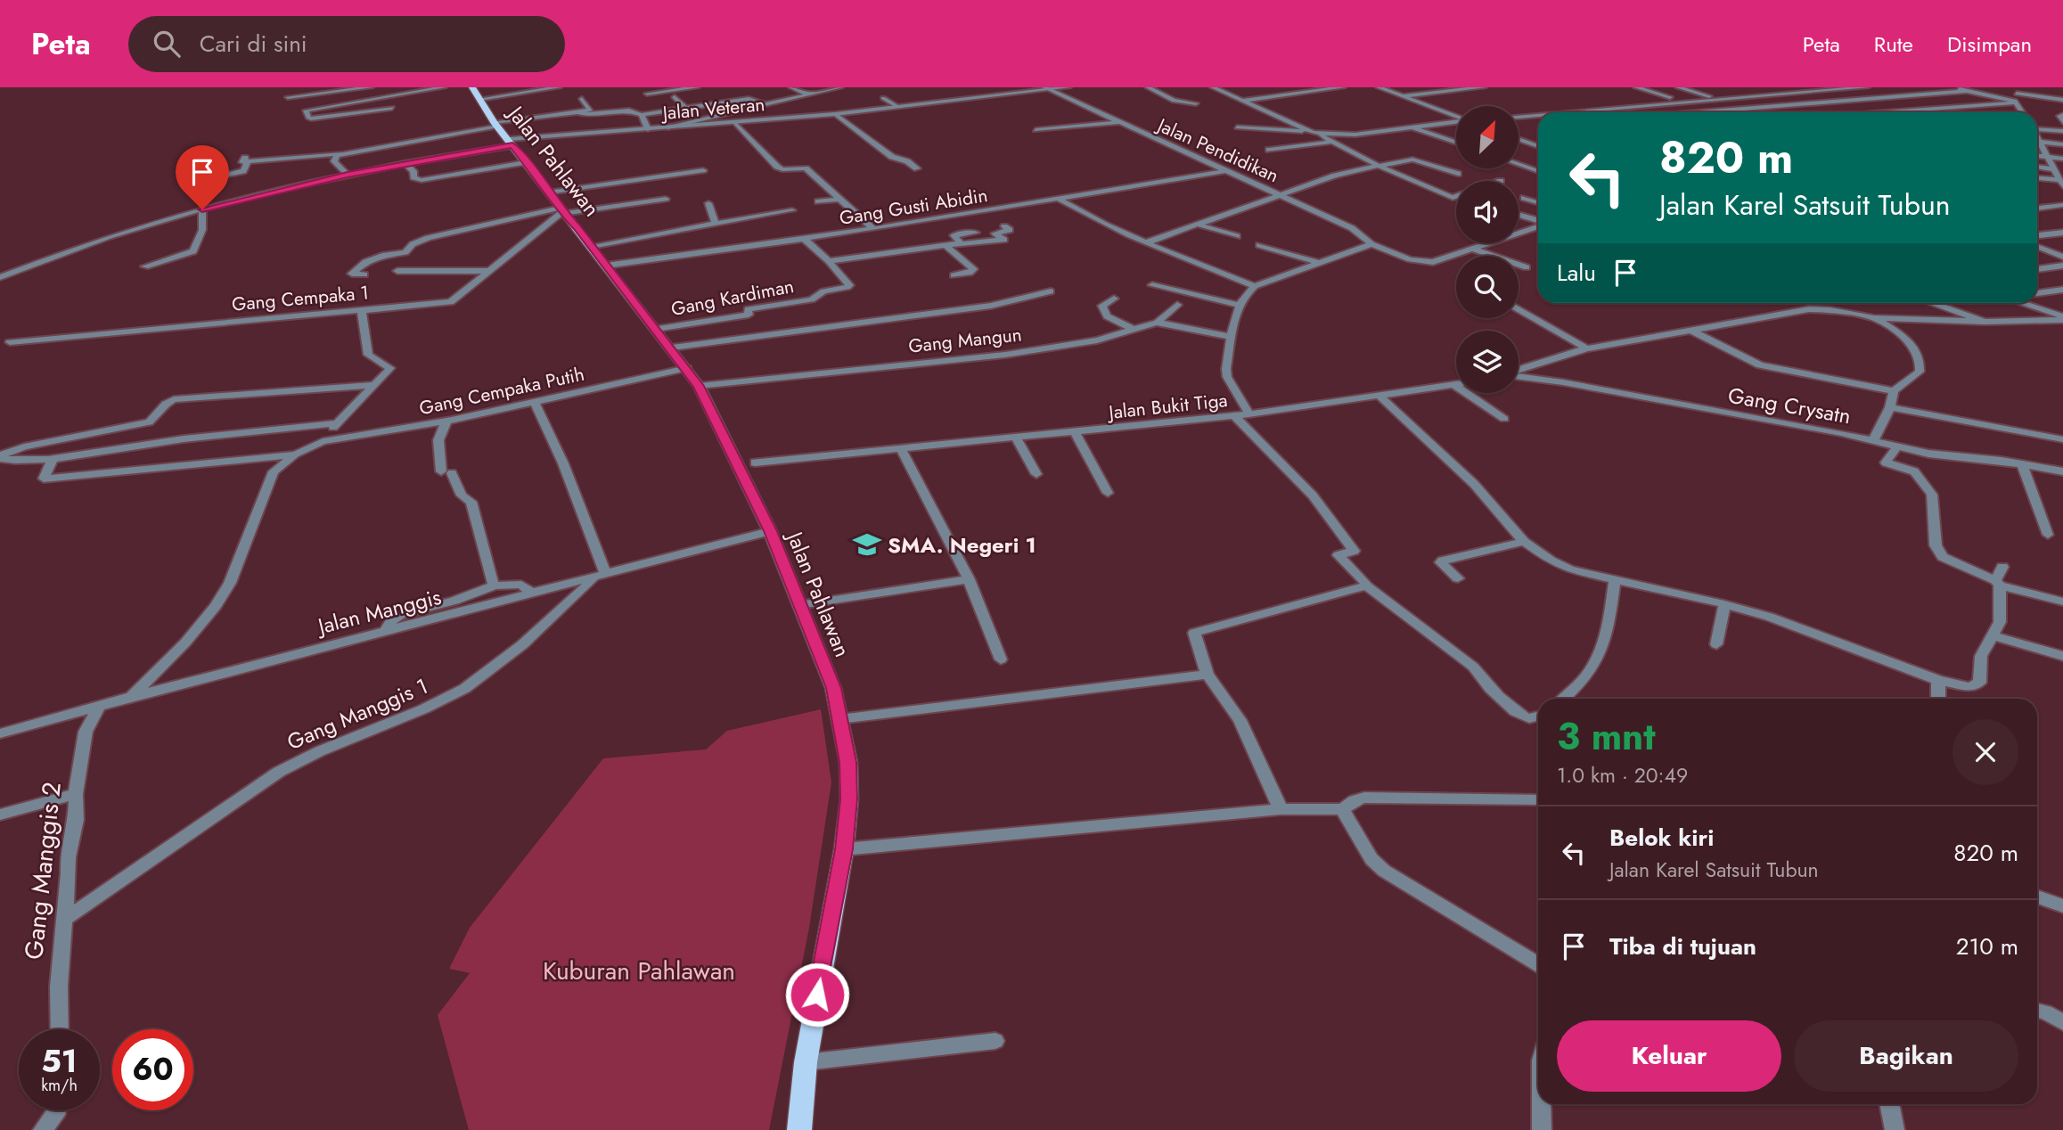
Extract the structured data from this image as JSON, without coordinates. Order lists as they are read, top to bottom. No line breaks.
{"streets":{"main road":["Jalan Pahlawan"],"street":["Jalan Veteran","Jalan Pendidikan","Gang Gusti Abidin","Gang Kardiman","Gang Cempaka 1","Gang Mangun","Gang Cempaka Putih","Gang Crysatn","Jalan Bukit Tiga","Jalan Manggis","Gang Manggis 1","Gang Manggis 2"]},"crossings":[["Jalan Veteran","Jalan Pendidikan"],["Jalan Veteran","Jalan Pahlawan"],["Jalan Pendidikan","Gang Gusti Abidin"],["Jalan Pendidikan","Jalan Bukit Tiga"],["Jalan Pahlawan","Gang Gusti Abidin"],["Jalan Pahlawan","Gang Kardiman"],["Jalan Pahlawan","Gang Cempaka 1"],["Jalan Pahlawan","Gang Mangun"],["Jalan Pahlawan","Gang Cempaka Putih"],["Jalan Pahlawan","Jalan Bukit Tiga"],["Jalan Pahlawan","Jalan Manggis"],["Gang Cempaka 1","Gang Cempaka Putih"],["Gang Mangun","Jalan Bukit Tiga"],["Jalan Manggis","Gang Manggis 1"],["Jalan Manggis","Gang Manggis 2"],["Gang Manggis 1","Gang Manggis 2"]],"parks":["Kuburan Pahlawan"],"places":{"school or university":["SMA. Negeri 1"]},"north":"top right","page":{"header":"Peta","search":"Cari di sini","nav":["Peta","Rute","Disimpan"],"turn":["820 m","Jalan Karel Satsuit Tubun"],"then":"Lalu","heading":["3 mnt","1.0 km · 20:49"],"list":[{"name":"Belok kiri","note":"Jalan Karel Satsuit Tubun","value":"820 m"},{"name":"Tiba di tujuan","value":"210 m"}],"buttons":["Keluar","Bagikan"],"speed":"51 km/h","limit":"60"}}
